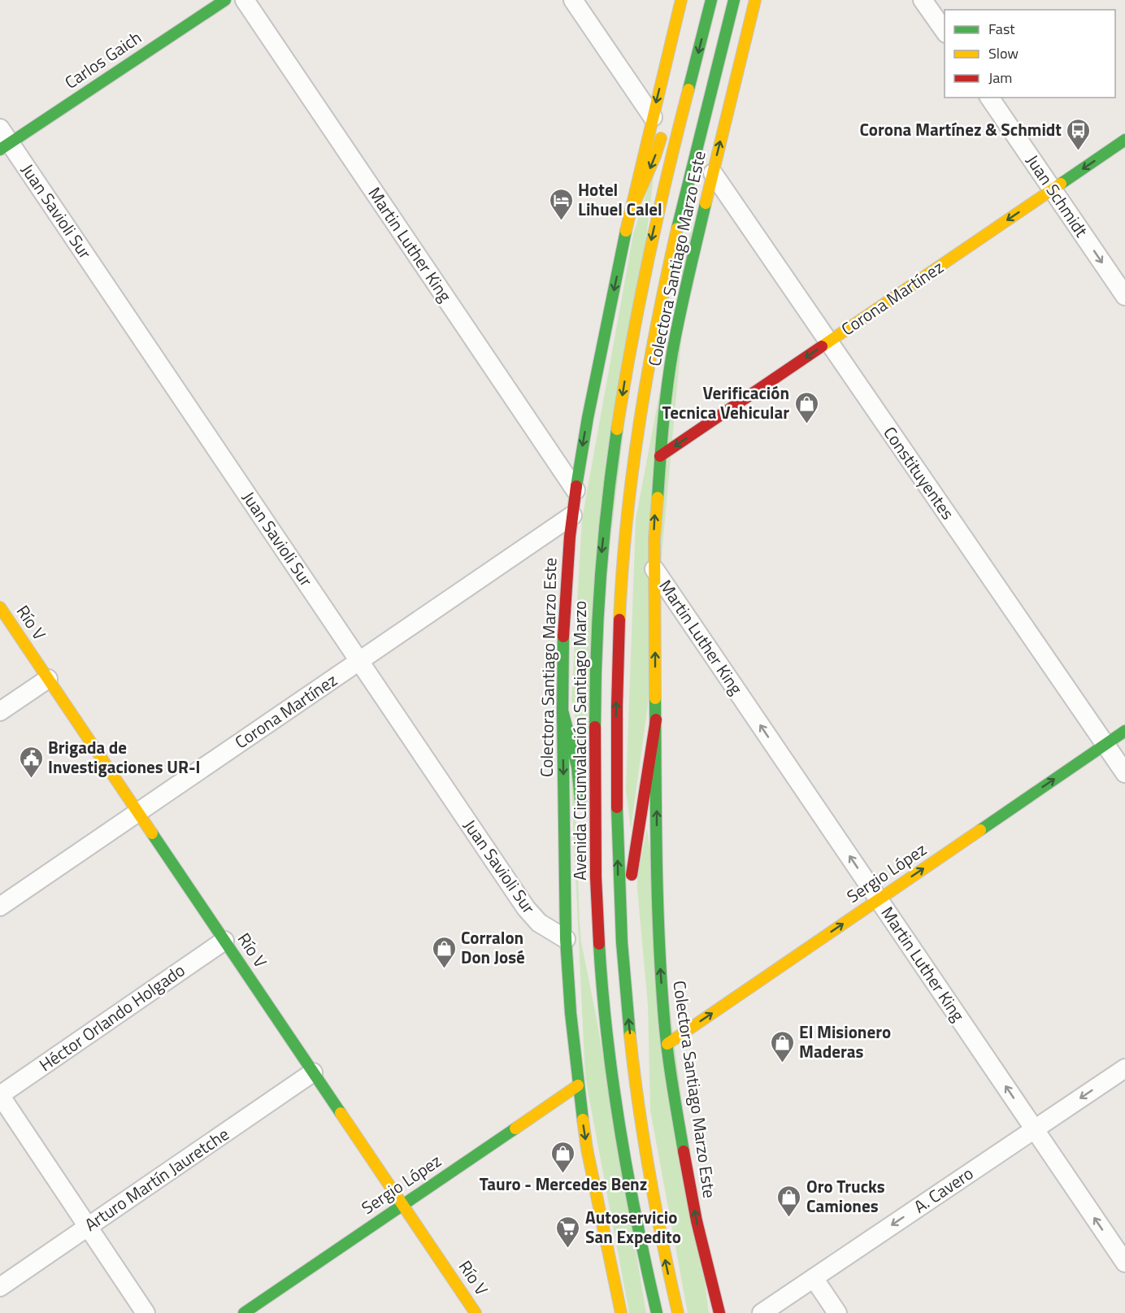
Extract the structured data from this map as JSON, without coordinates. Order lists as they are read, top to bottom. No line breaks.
{"streets":{"main road":["Carlos Gaich","Colectora Santiago Marzo Este","Corona Martínez","Río V","Avenida Circunvalación Santiago Marzo","Sergio López"],"street":["Juan Schmidt","Juan Savioli Sur","Martin Luther King","Constituyentes","Héctor Orlando Holgado","Arturo Martín Jauretche","A. Cavero"]},"crossings":[["Carlos Gaich","Juan Savioli Sur"],["Juan Schmidt","Corona Martínez"],["Juan Savioli Sur","Colectora Santiago Marzo Este"],["Juan Savioli Sur","Corona Martínez"],["Martin Luther King","Colectora Santiago Marzo Este"],["Martin Luther King","Sergio López"],["Martin Luther King","A. Cavero"],["Colectora Santiago Marzo Este","Corona Martínez"],["Colectora Santiago Marzo Este","Constituyentes"],["Colectora Santiago Marzo Este","Sergio López"],["Corona Martínez","Constituyentes"],["Corona Martínez","Río V"],["Constituyentes","Sergio López"],["Río V","Sergio López"],["Río V","Héctor Orlando Holgado"],["Río V","Arturo Martín Jauretche"]],"one_way":["Juan Schmidt","Martin Luther King","Corona Martínez","Sergio López","A. Cavero"],"places":{"bus stop":["Corona Martínez & Schmidt"],"hotel":["Hotel Lihuel Calel"],"shop":["Verificación Tecnica Vehicular","Corralon Don José","El Misionero Maderas","Tauro - Mercedes Benz","Oro Trucks Camiones"],"public building":["Brigada de Investigaciones UR-I"],"supermarket":["Autoservicio San Expedito"]},"legend":["Fast","Slow","Jam"]}
